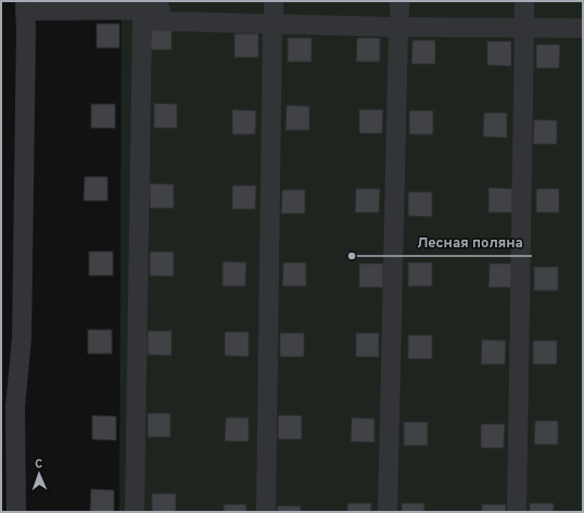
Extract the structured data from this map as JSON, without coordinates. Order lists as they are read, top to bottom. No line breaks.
{"places":["Лесная поляна"],"north":"top"}
